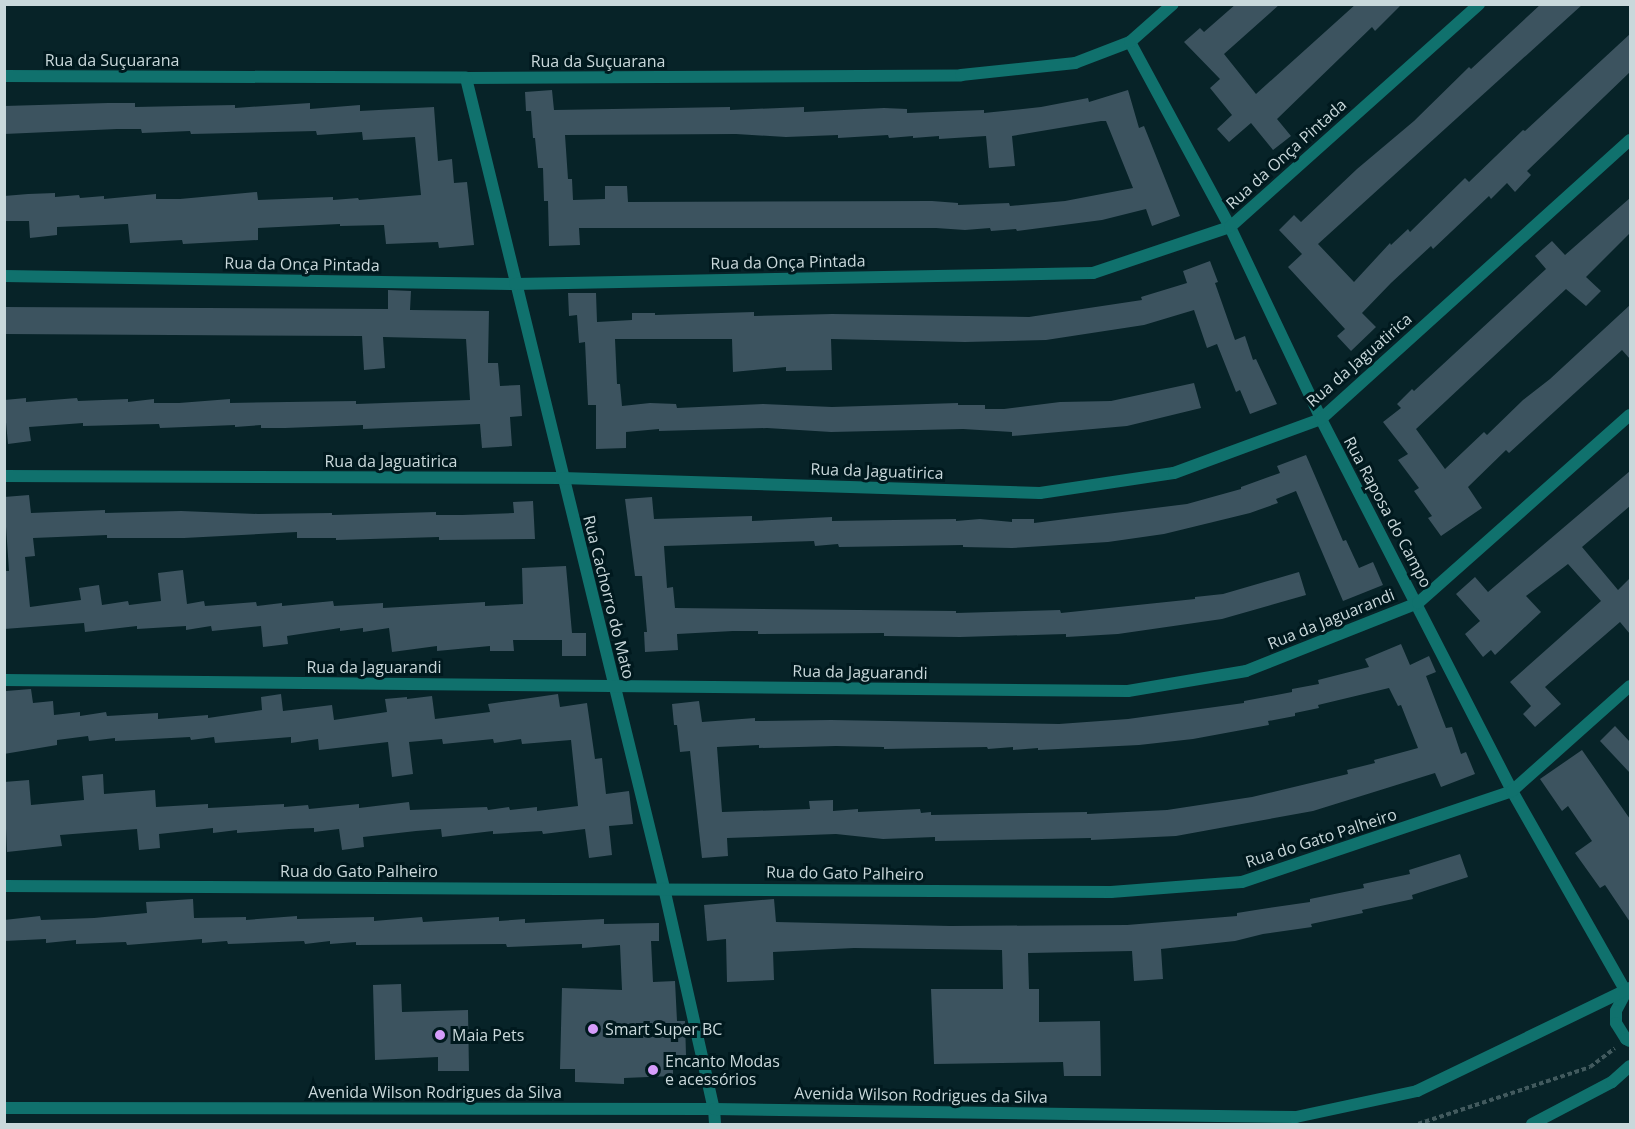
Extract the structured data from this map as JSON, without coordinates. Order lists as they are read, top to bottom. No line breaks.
{"streets":{"street":["Rua da Suçuarana","Rua da Onça Pintada","Rua da Jaguatirica","Rua Raposa do Campo","Rua Cachorro do Mato","Rua da Jaguarandi","Rua do Gato Palheiro","Avenida Wilson Rodrigues da Silva"]},"crossings":[["Rua da Suçuarana","Rua Raposa do Campo"],["Rua da Suçuarana","Rua Cachorro do Mato"],["Rua da Onça Pintada","Rua Raposa do Campo"],["Rua da Onça Pintada","Rua Cachorro do Mato"],["Rua da Jaguatirica","Rua Raposa do Campo"],["Rua da Jaguatirica","Rua Cachorro do Mato"],["Rua Raposa do Campo","Rua da Jaguarandi"],["Rua Raposa do Campo","Rua do Gato Palheiro"],["Rua Raposa do Campo","Avenida Wilson Rodrigues da Silva"],["Rua Cachorro do Mato","Rua da Jaguarandi"],["Rua Cachorro do Mato","Rua do Gato Palheiro"],["Rua Cachorro do Mato","Avenida Wilson Rodrigues da Silva"]],"places":["Smart Super BC","Maia Pets","Encanto Modas e acessórios"]}
